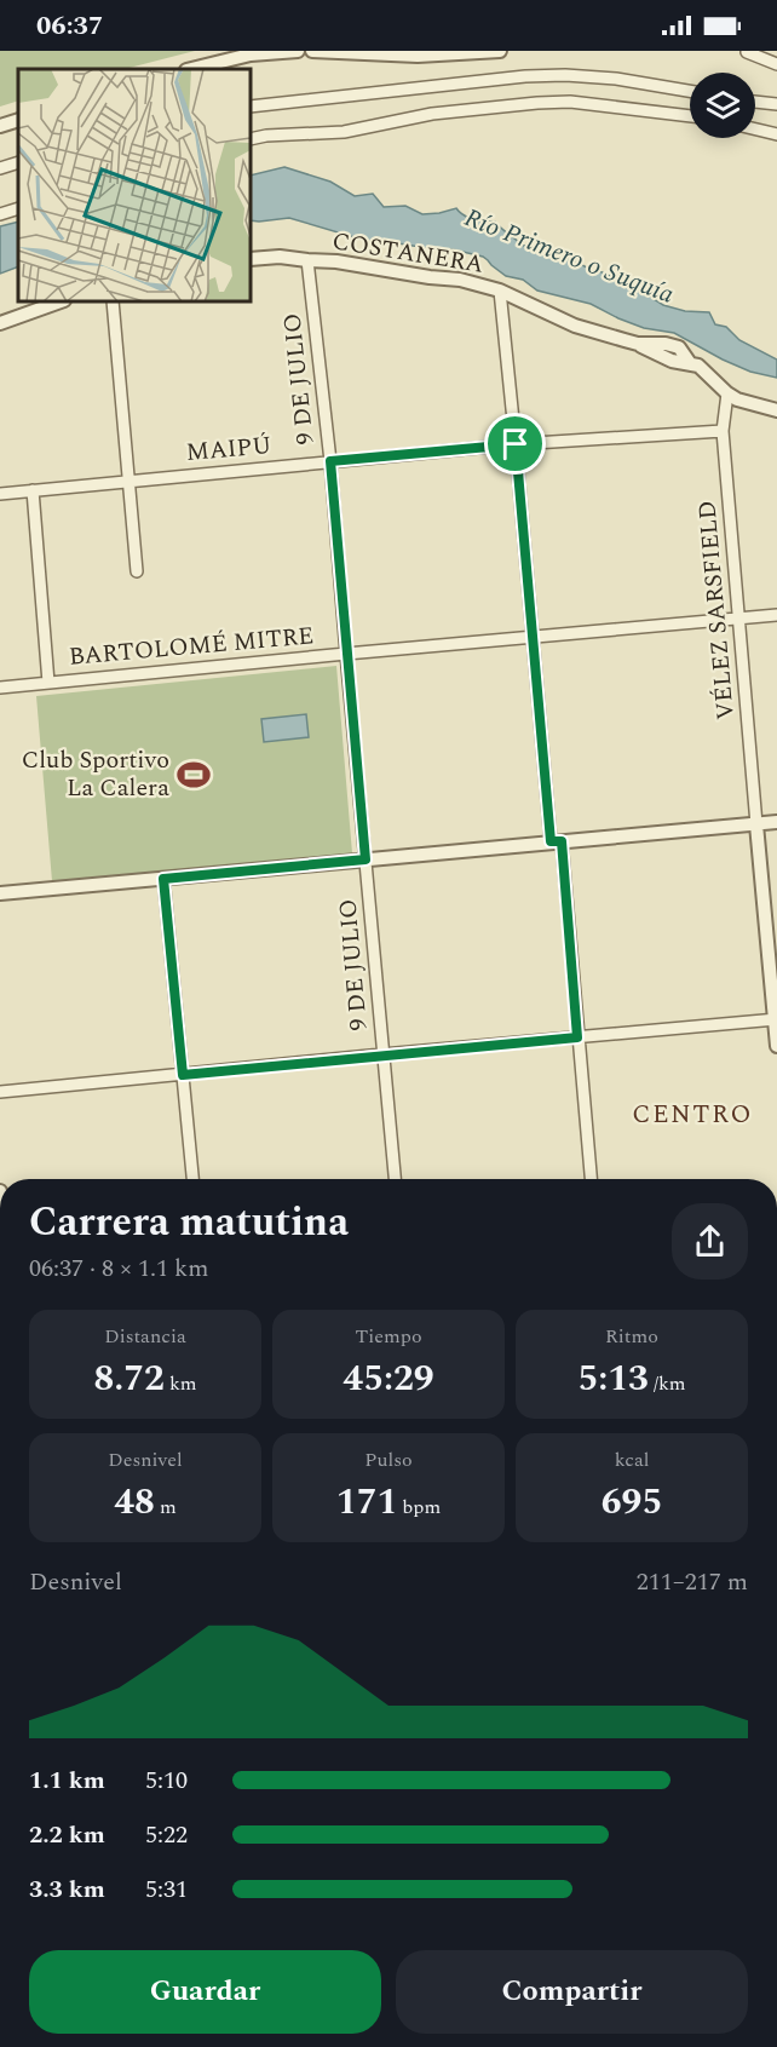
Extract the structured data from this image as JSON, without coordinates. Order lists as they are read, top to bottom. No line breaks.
{"streets":{"street":["COSTANERA","9 DE JULIO","MAIPÚ","VÉLEZ SARSFIELD","BARTOLOMÉ MITRE"]},"crossings":[["COSTANERA","9 DE JULIO"],["COSTANERA","VÉLEZ SARSFIELD"],["9 DE JULIO","MAIPÚ"],["9 DE JULIO","BARTOLOMÉ MITRE"],["MAIPÚ","VÉLEZ SARSFIELD"],["VÉLEZ SARSFIELD","BARTOLOMÉ MITRE"]],"districts":["CENTRO"],"water":["Río Primero o Suquía"],"places":{"sports":["Club Sportivo La Calera"]},"page":{"status":"06:37","heading":["Carrera matutina","06:37 · 8 × 1.1 km"],"stats":[["Distancia","8.72 km"],["Tiempo","45:29"],["Ritmo","5:13 /km"],["Desnivel","48 m"],["Pulso","171 bpm"],["kcal","695"]],"chart":["Desnivel","211–217 m"],"list":[{"name":"1.1 km","note":"5:10"},{"name":"2.2 km","note":"5:22"},{"name":"3.3 km","note":"5:31"}],"buttons":["Guardar","Compartir"]}}
